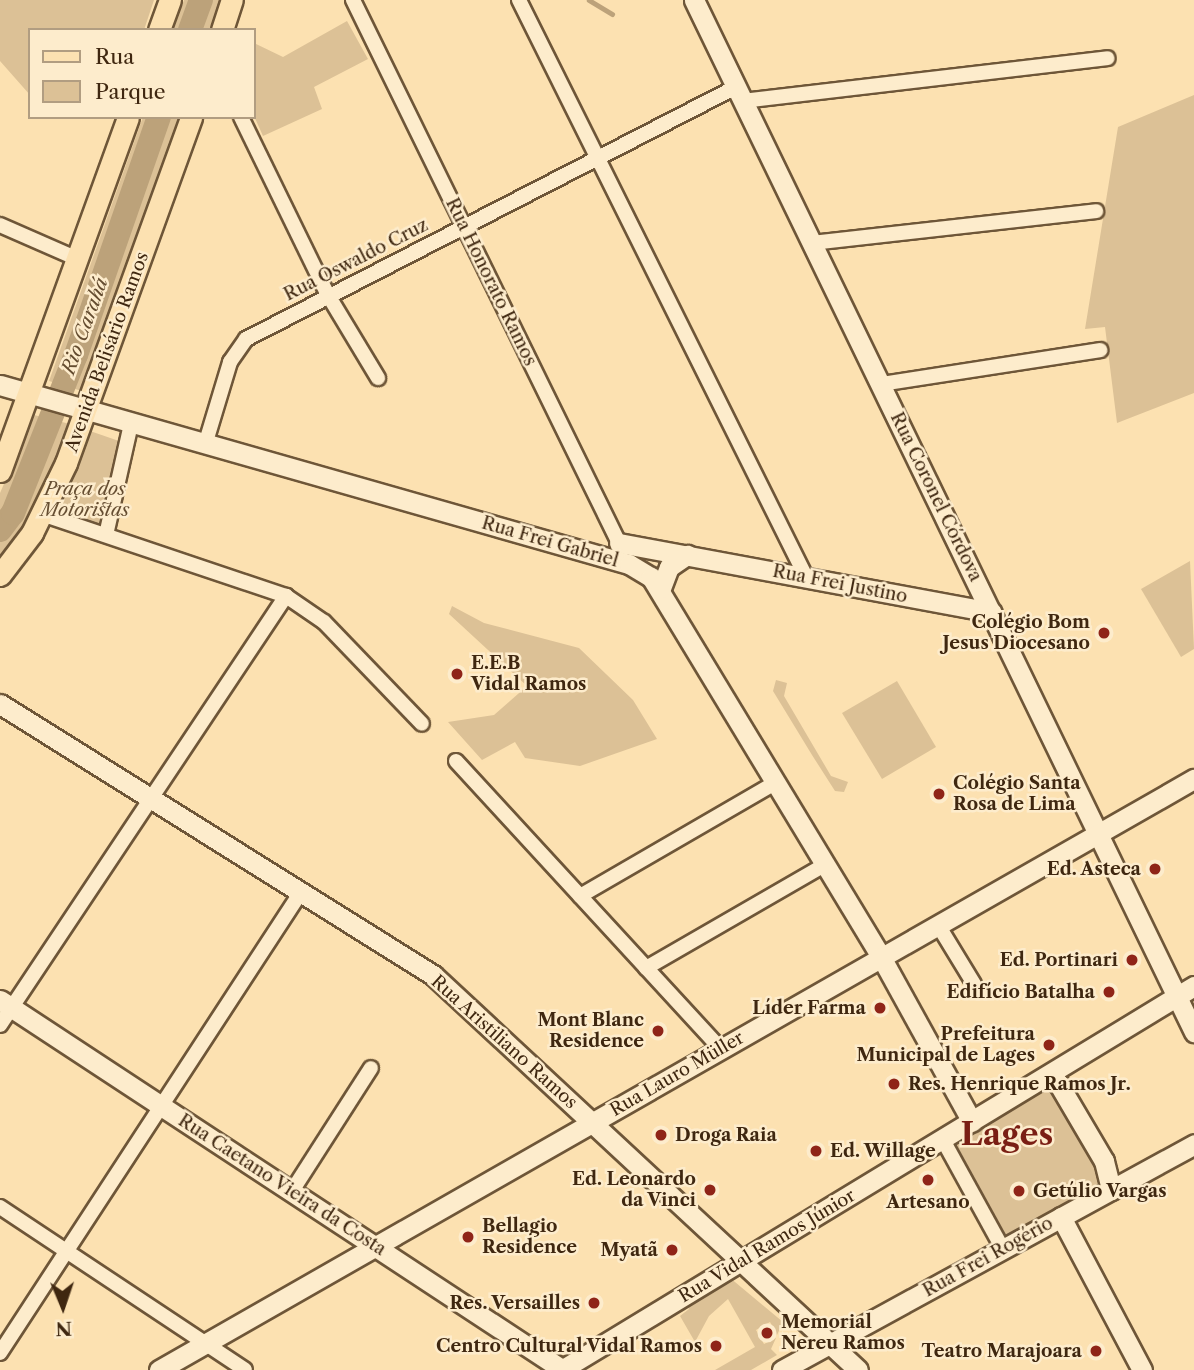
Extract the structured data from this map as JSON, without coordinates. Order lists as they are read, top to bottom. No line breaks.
{"streets":{"main road":["Rua Honorato Ramos","Avenida Belisário Ramos","Rua Coronel Córdova","Rua Frei Gabriel","Rua Frei Justino","Rua Aristiliano Ramos","Rua Lauro Müller","Rua Caetano Vieira da Costa","Rua Vidal Ramos Júnior","Rua Frei Rogério"],"street":["Rua Oswaldo Cruz"]},"crossings":[["Rua Oswaldo Cruz","Rua Honorato Ramos"],["Rua Oswaldo Cruz","Rua Coronel Córdova"],["Rua Oswaldo Cruz","Rua Frei Gabriel"],["Rua Honorato Ramos","Rua Frei Gabriel"],["Rua Honorato Ramos","Rua Frei Justino"],["Avenida Belisário Ramos","Rua Frei Gabriel"],["Rua Coronel Córdova","Rua Frei Justino"],["Rua Coronel Córdova","Rua Lauro Müller"],["Rua Coronel Córdova","Rua Vidal Ramos Júnior"],["Rua Frei Gabriel","Rua Lauro Müller"],["Rua Frei Gabriel","Rua Vidal Ramos Júnior"],["Rua Aristiliano Ramos","Rua Lauro Müller"],["Rua Aristiliano Ramos","Rua Vidal Ramos Júnior"],["Rua Aristiliano Ramos","Rua Frei Rogério"],["Rua Lauro Müller","Rua Caetano Vieira da Costa"],["Rua Caetano Vieira da Costa","Rua Vidal Ramos Júnior"]],"districts":["Lages"],"water":["Rio Carahá"],"parks":["Praça dos Motoristas"],"places":["Colégio Bom Jesus Diocesano","E.E.B Vidal Ramos","Colégio Santa Rosa de Lima","Ed. Asteca","Ed. Portinari","Edifício Batalha","Líder Farma","Mont Blanc Residence","Prefeitura Municipal de Lages","Res. Henrique Ramos Jr.","Droga Raia","Ed. Willage","Artesano","Ed. Leonardo da Vinci","Getúlio Vargas","Bellagio Residence","Myatã","Res. Versailles","Memorial Nereu Ramos","Centro Cultural Vidal Ramos","Teatro Marajoara"],"legend":["Rua","Parque"],"north":"bottom"}
